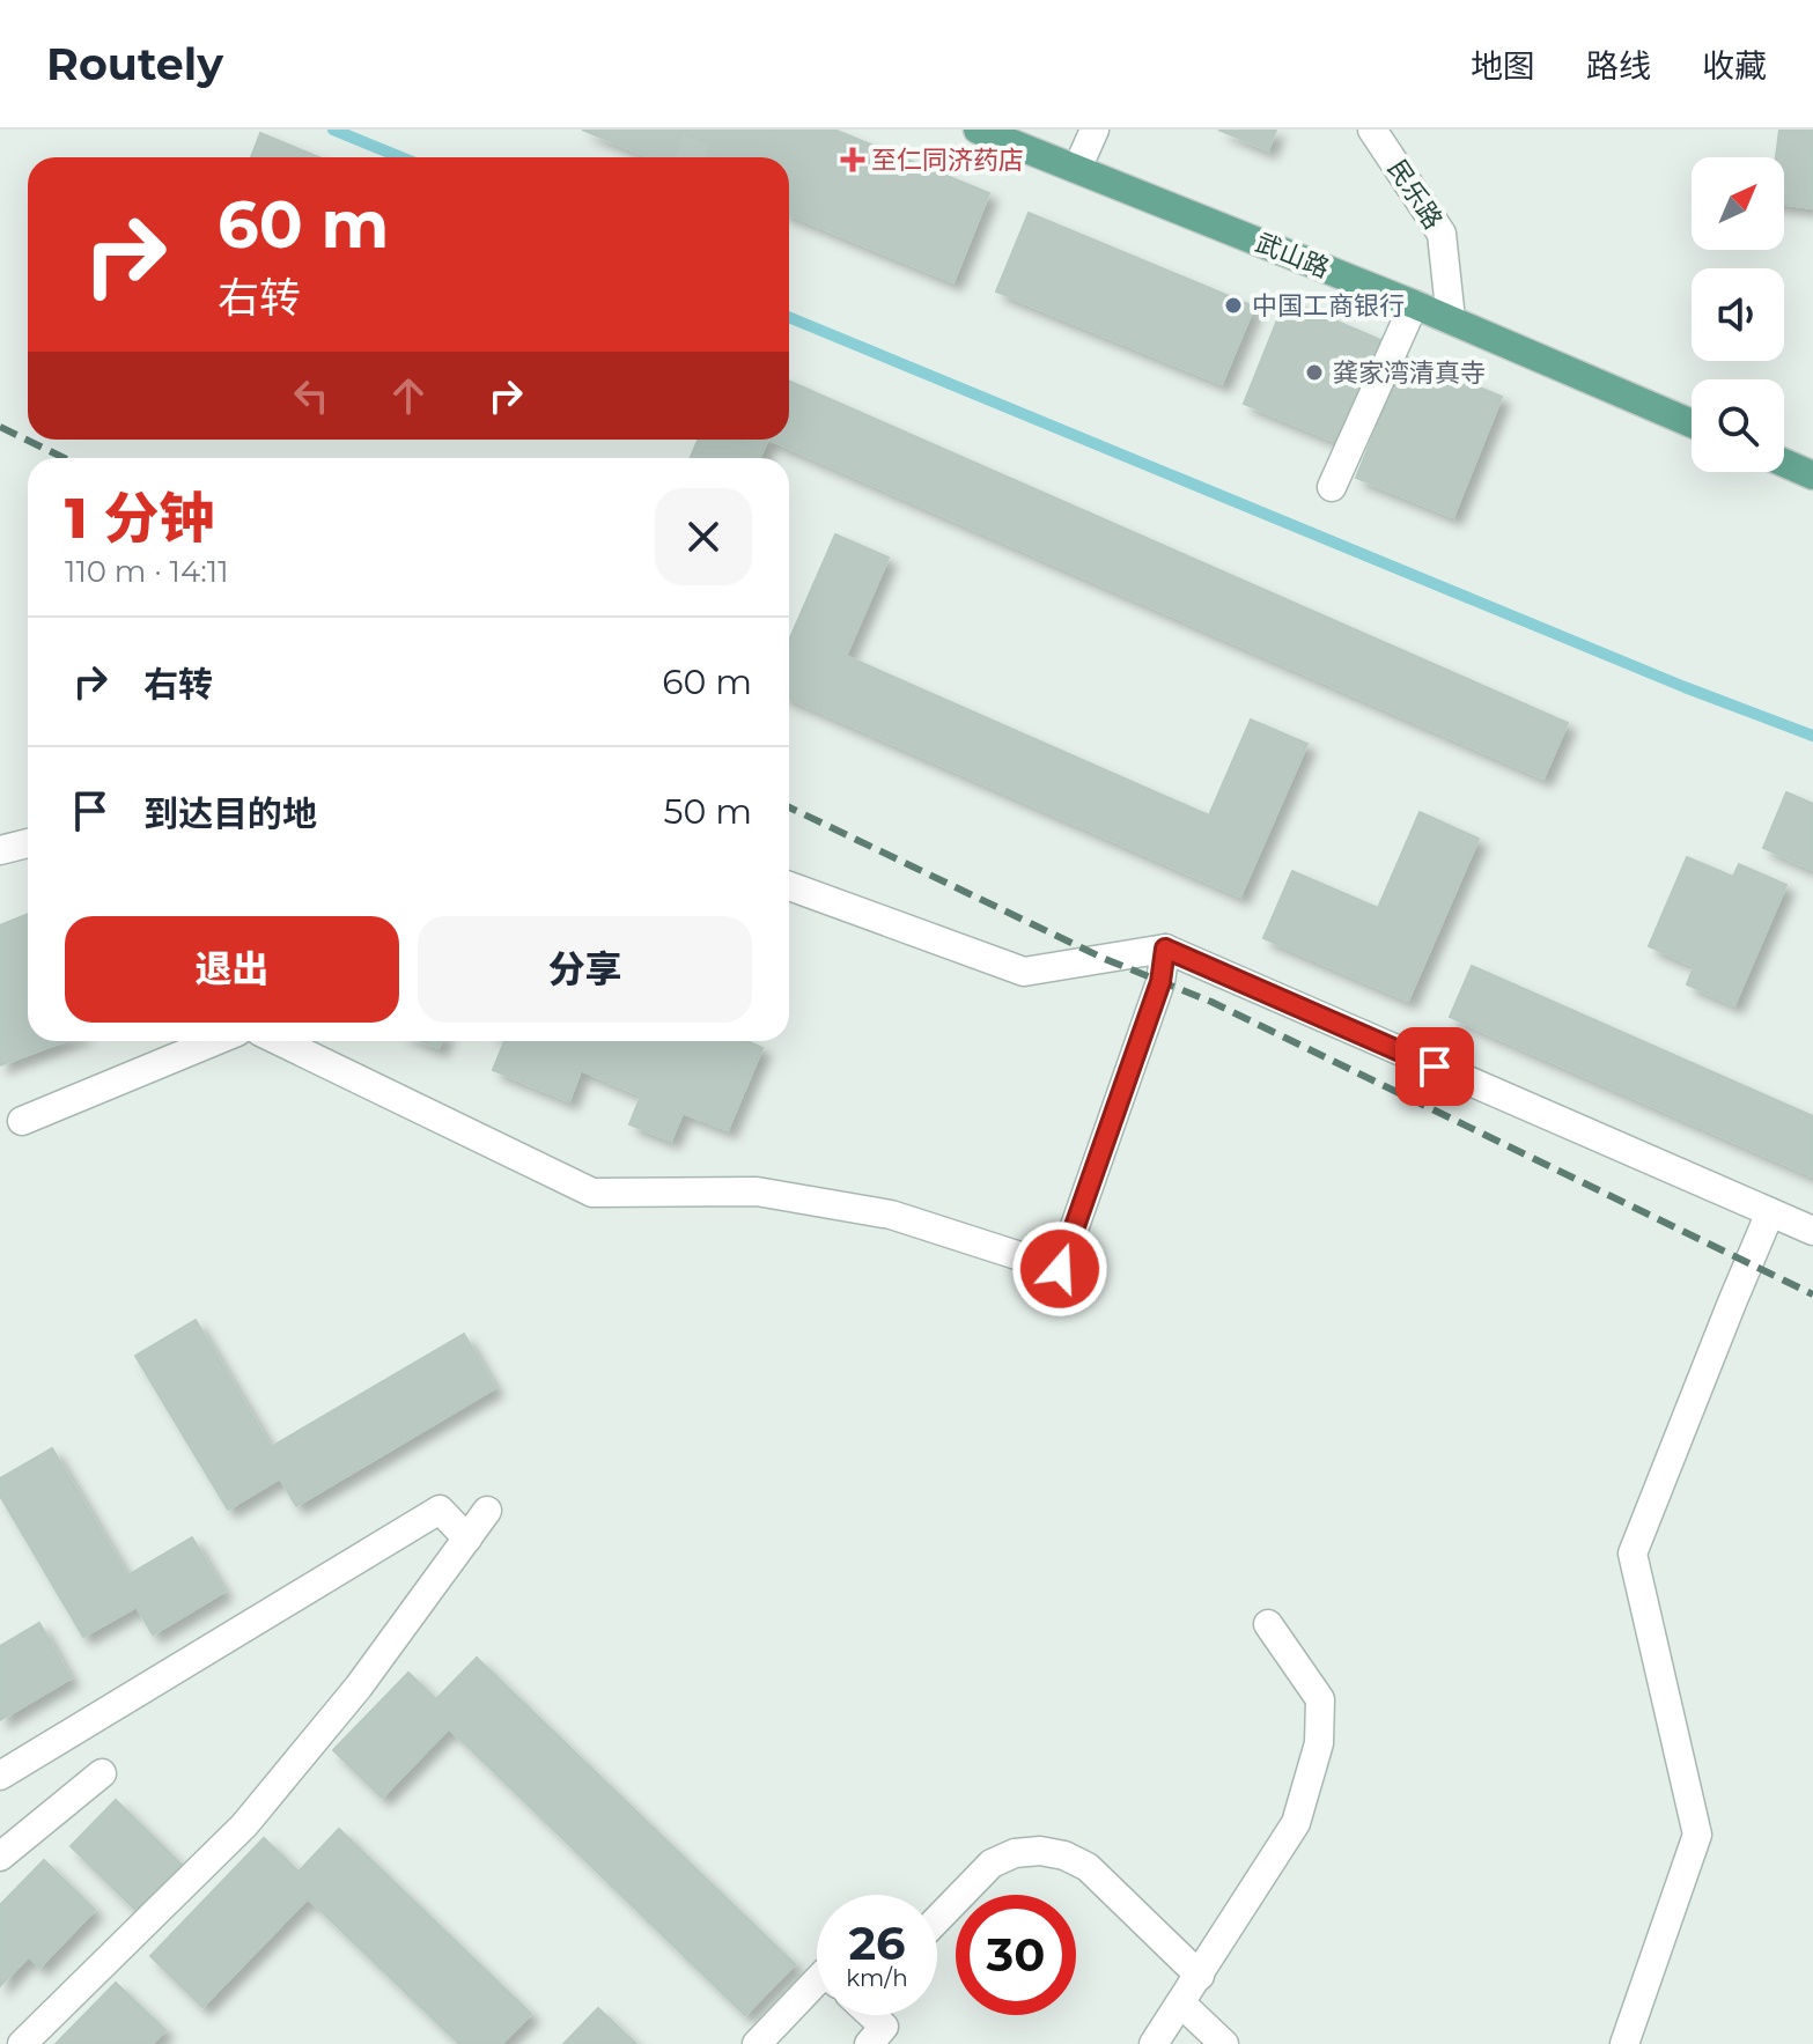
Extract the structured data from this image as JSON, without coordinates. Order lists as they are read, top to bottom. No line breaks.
{"streets":{"main road":["武山路"],"street":["民乐路"]},"crossings":[["民乐路","武山路"]],"places":{"health":["至仁同济药店"],"other":["中国工商银行","龚家湾清真寺"]},"north":"top right","page":{"header":"Routely","nav":["地图","路线","收藏"],"turn":["60 m","右转"],"heading":["1 分钟","110 m · 14:11"],"list":[{"name":"右转","value":"60 m"},{"name":"到达目的地","value":"50 m"}],"buttons":["退出","分享"],"speed":"26 km/h","limit":"30"}}
